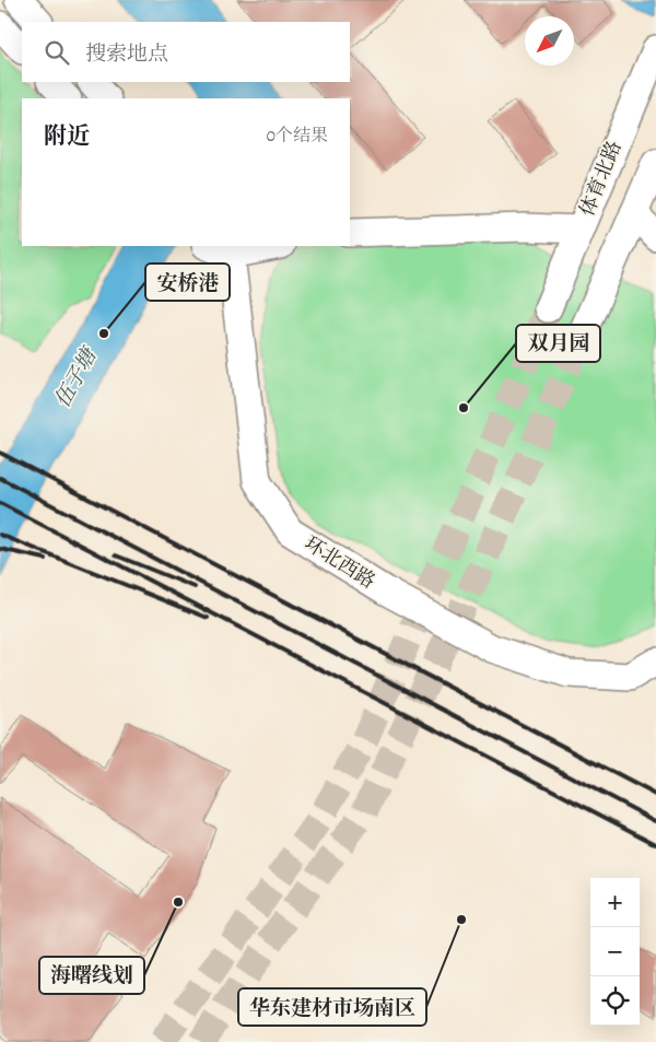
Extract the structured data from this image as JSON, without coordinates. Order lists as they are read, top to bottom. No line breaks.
{"streets":{"street":["体育北路","环北西路"]},"water":["伍子塘"],"places":["安桥港","双月园","海曙线划","华东建材市场南区"],"north":"bottom left","page":{"search":"搜索地点","heading":["附近","0个结果"],"map_buttons":["+","−"]}}
